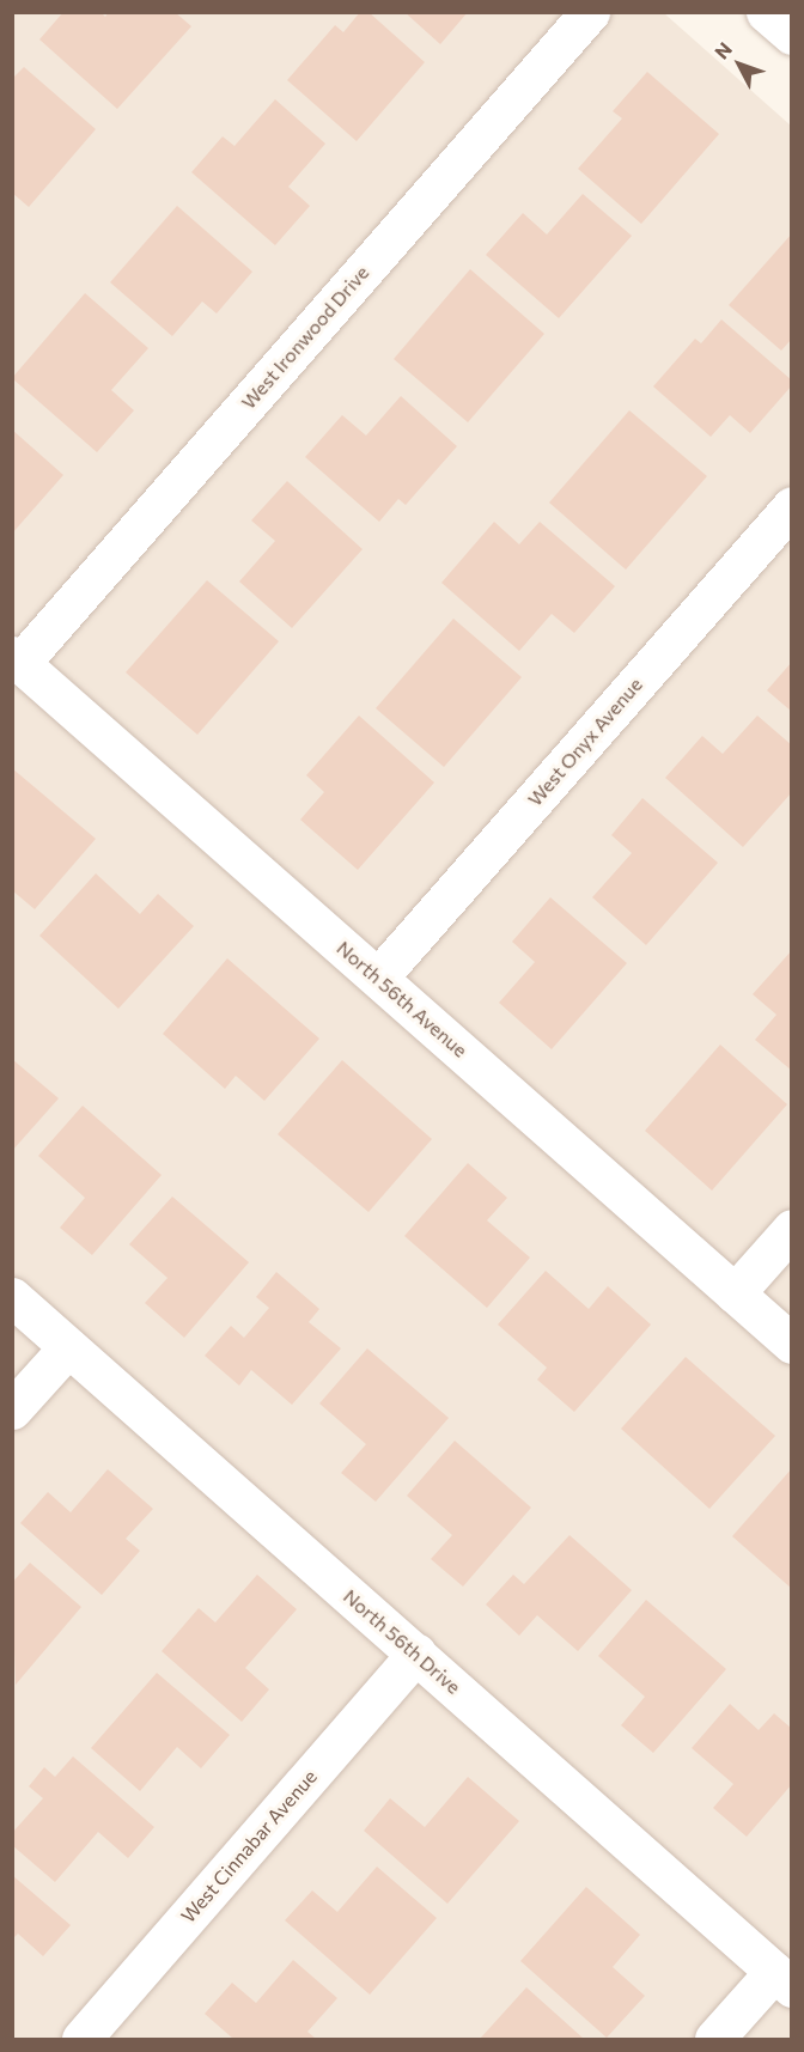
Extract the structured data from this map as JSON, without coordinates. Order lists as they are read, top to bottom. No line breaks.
{"streets":{"street":["West Ironwood Drive","West Onyx Avenue","North 56th Avenue","North 56th Drive","West Cinnabar Avenue"]},"crossings":[["West Ironwood Drive","North 56th Avenue"],["West Onyx Avenue","North 56th Avenue"],["North 56th Drive","West Cinnabar Avenue"]],"north":"top left"}
